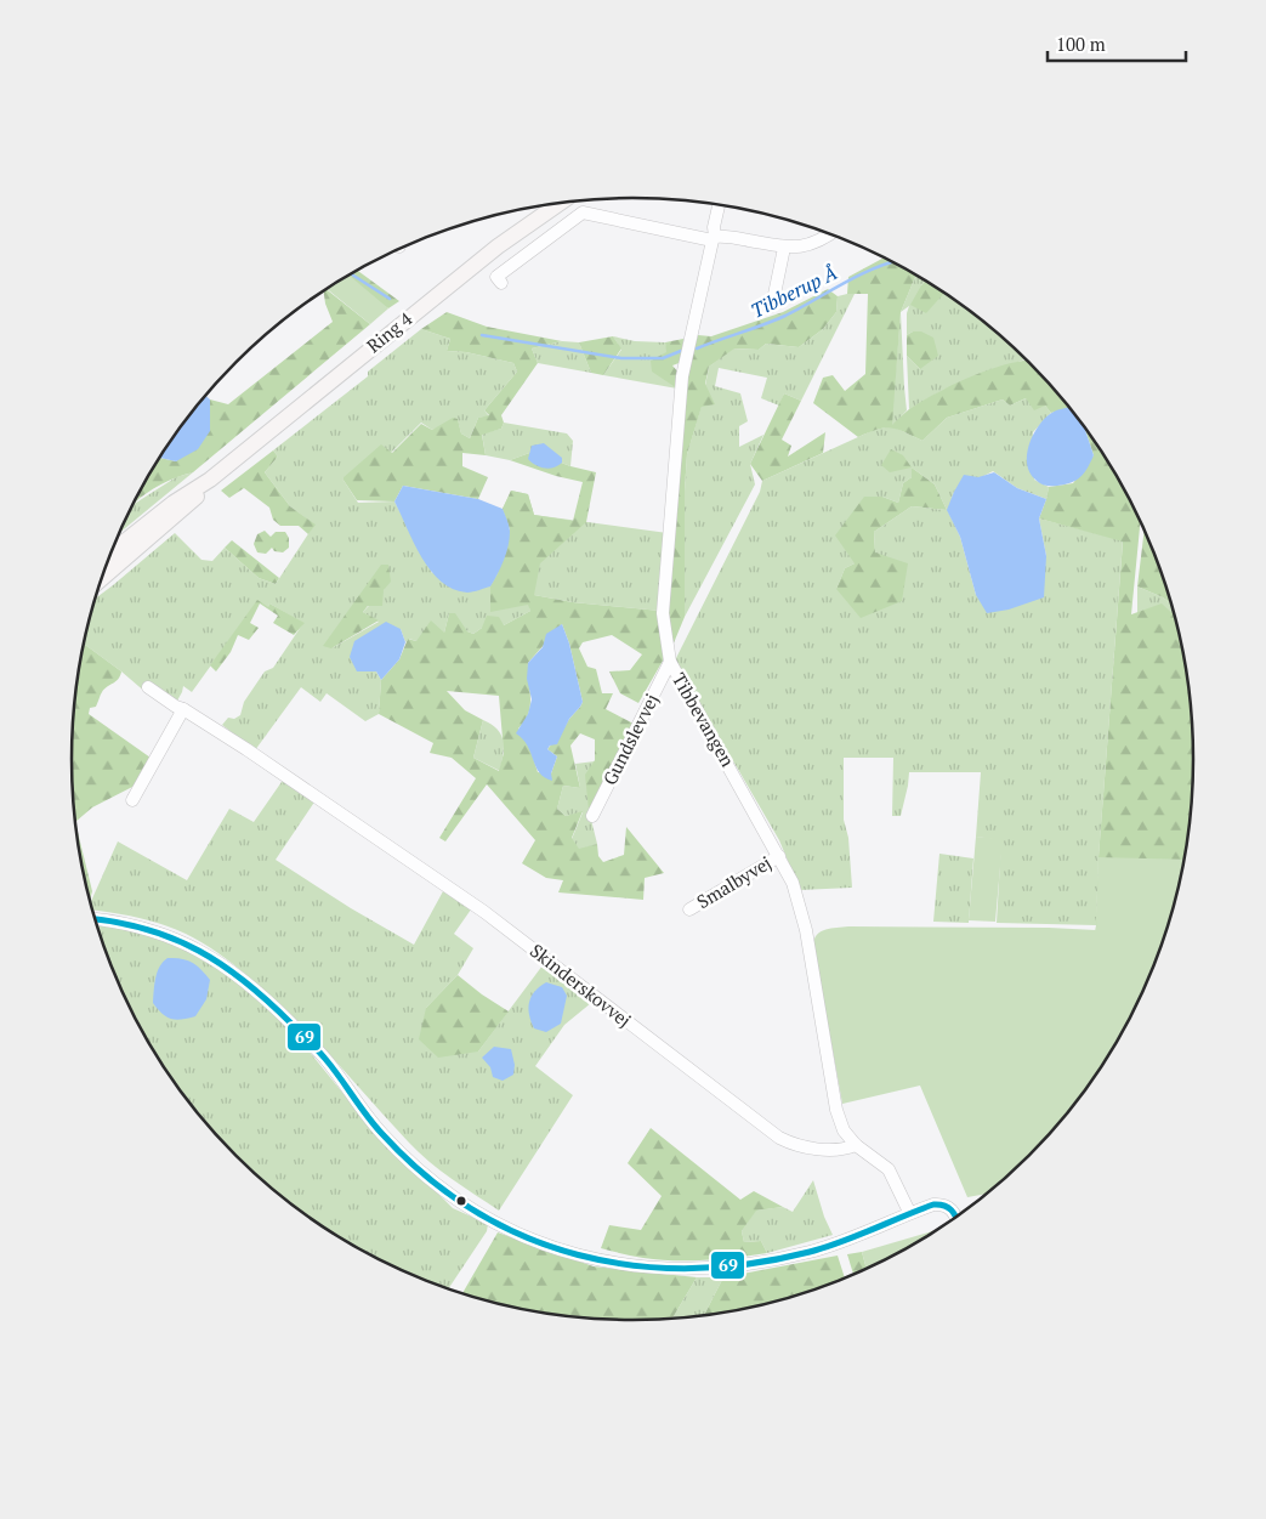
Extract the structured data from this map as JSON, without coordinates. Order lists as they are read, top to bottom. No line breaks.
{"streets":{"main road":["Ring 4"],"street":["Tibbevangen","Gundslevvej","Smalbyvej","Skinderskovvej"]},"crossings":[["Tibbevangen","Gundslevvej"],["Tibbevangen","Smalbyvej"],["Tibbevangen","Skinderskovvej"]],"water":["Tibberup Å"],"lines":["transit line 69"],"scale_bar":"100 m"}
